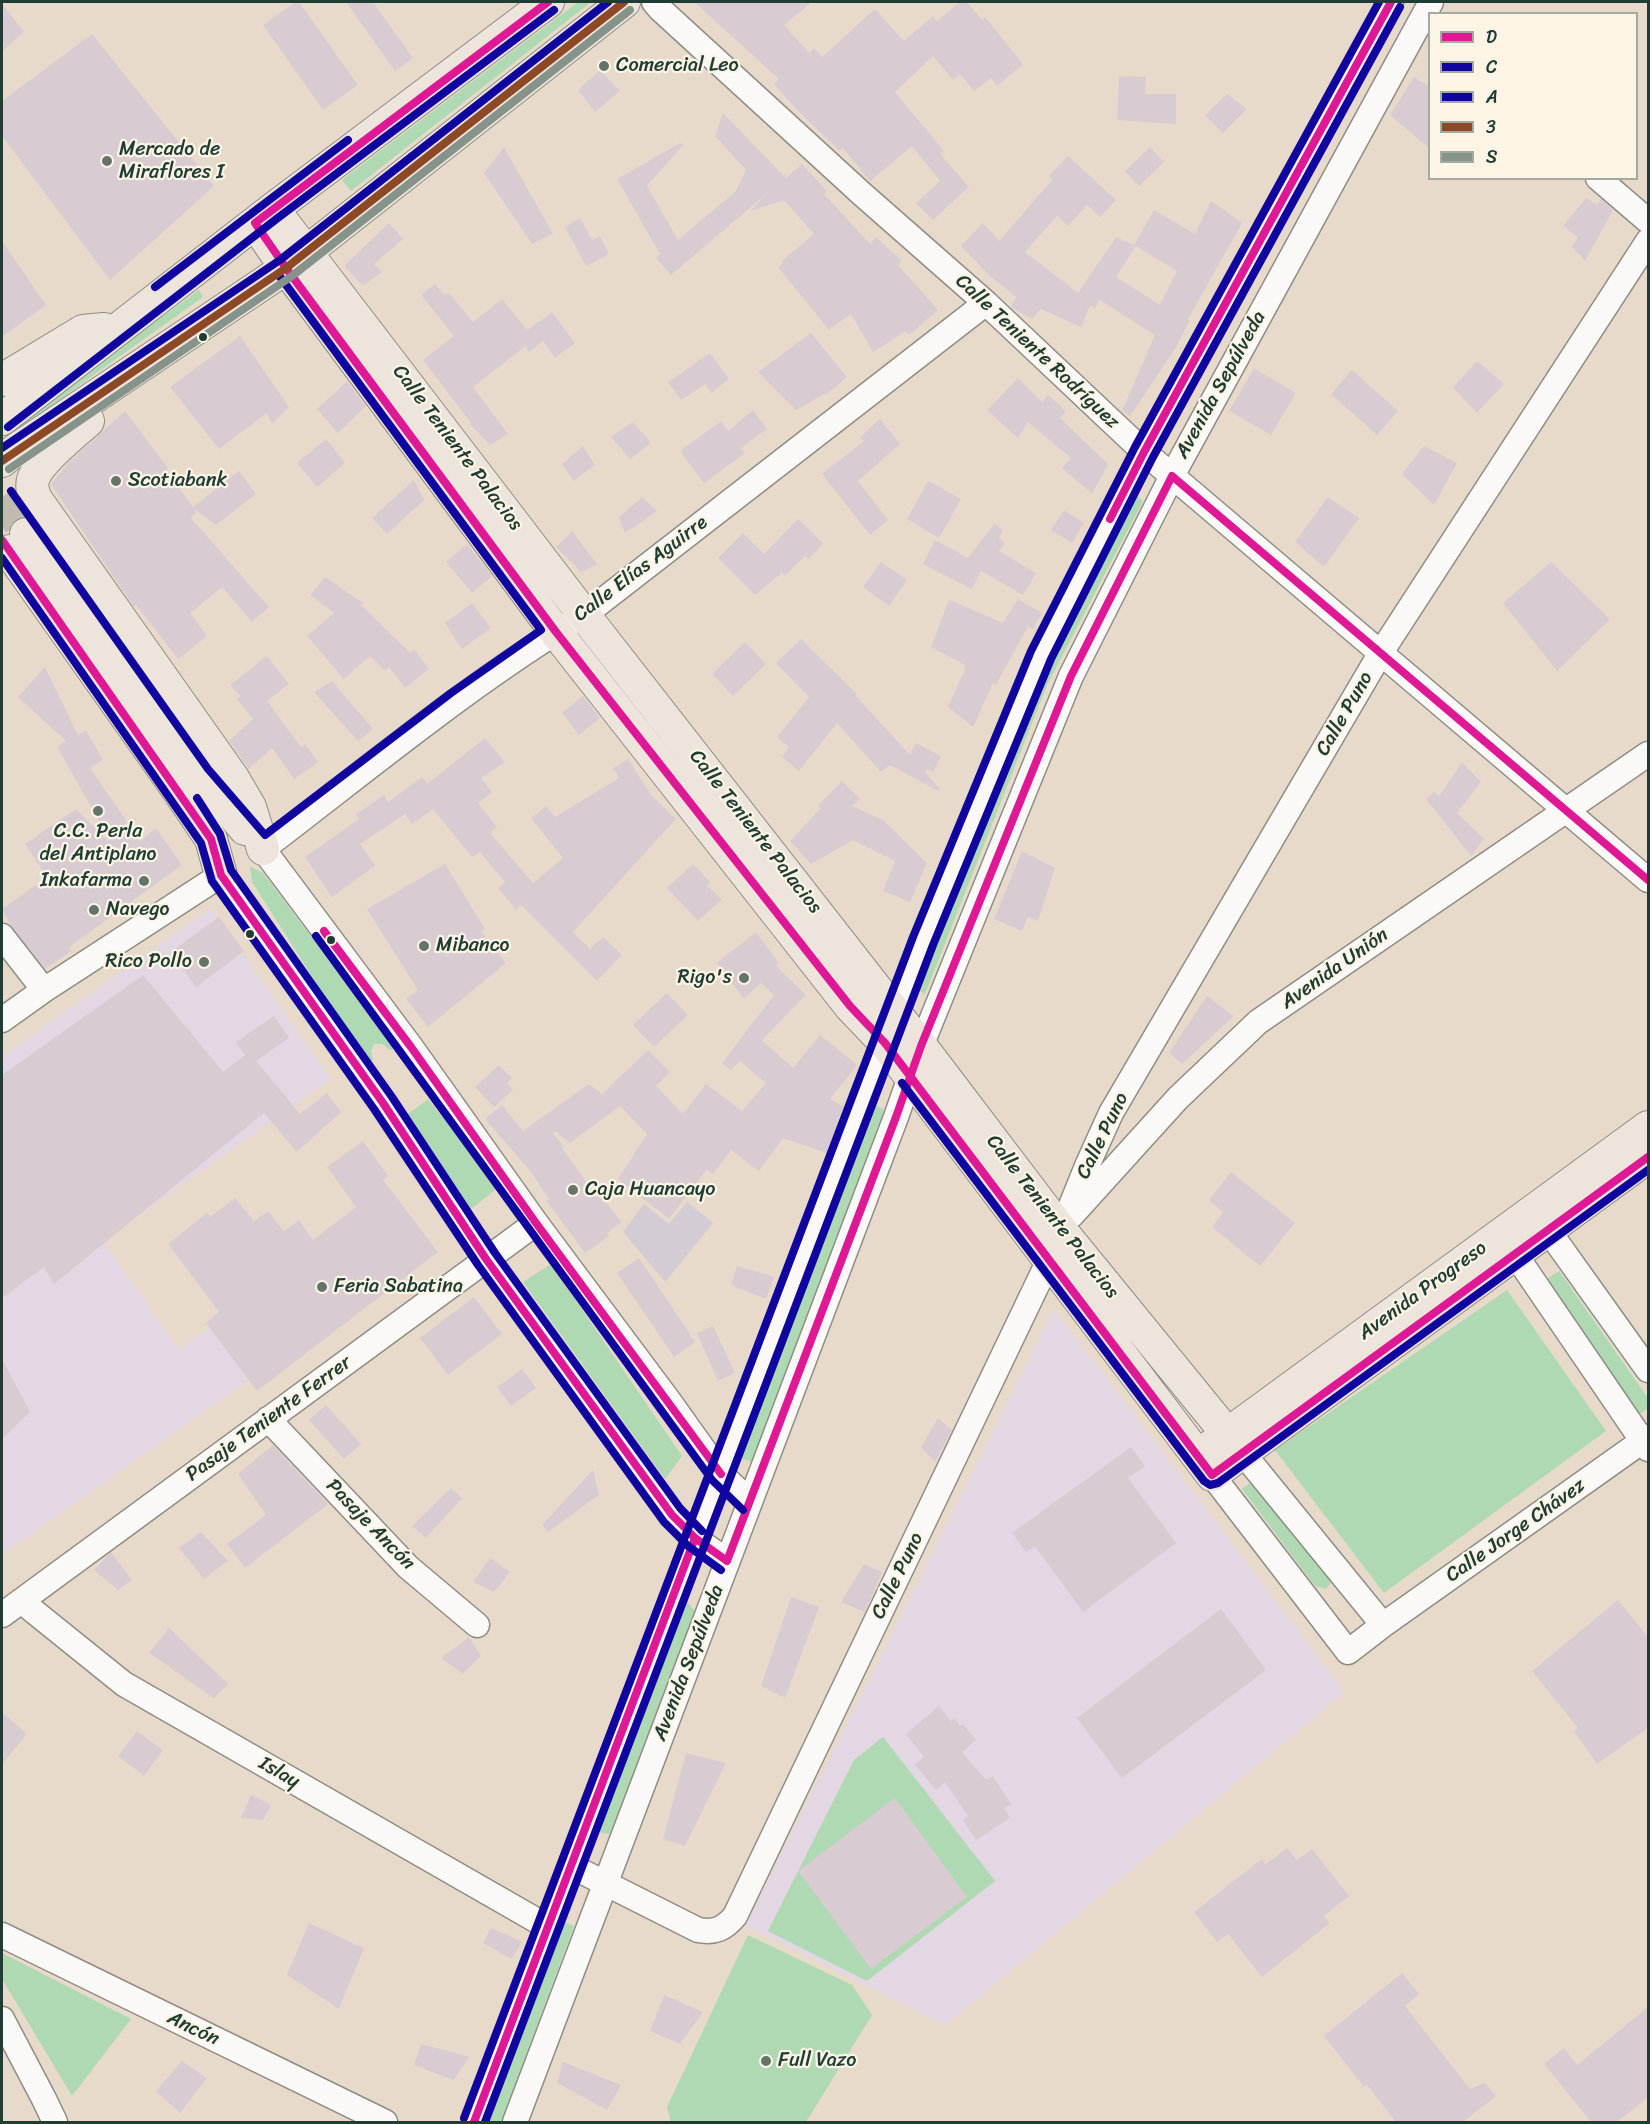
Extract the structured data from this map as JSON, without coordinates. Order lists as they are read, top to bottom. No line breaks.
{"streets":{"main road":["Calle Teniente Palacios","Avenida Progreso"],"street":["Calle Teniente Rodríguez","Avenida Sepúlveda","Calle Elías Aguirre","Calle Puno","Avenida Unión","Pasaje Teniente Ferrer","Pasaje Ancón","Calle Jorge Chávez","Islay","Ancón"]},"crossings":[["Calle Teniente Rodríguez","Avenida Sepúlveda"],["Calle Teniente Rodríguez","Calle Elías Aguirre"],["Calle Teniente Rodríguez","Calle Puno"],["Calle Teniente Rodríguez","Avenida Unión"],["Avenida Sepúlveda","Calle Teniente Palacios"],["Avenida Sepúlveda","Calle Puno"],["Avenida Sepúlveda","Islay"],["Calle Teniente Palacios","Calle Elías Aguirre"],["Calle Teniente Palacios","Calle Puno"],["Calle Teniente Palacios","Avenida Unión"],["Calle Teniente Palacios","Avenida Progreso"],["Calle Teniente Palacios","Calle Jorge Chávez"],["Calle Puno","Avenida Unión"],["Avenida Progreso","Calle Jorge Chávez"],["Pasaje Teniente Ferrer","Pasaje Ancón"],["Pasaje Teniente Ferrer","Islay"]],"places":["Comercial Leo","Mercado de Miraflores I","Scotiabank","C.C. Perla del Antiplano","Inkafarma","Navego","Mibanco","Rico Pollo","Rigo's","Caja Huancayo","Feria Sabatina","Full Vazo"],"lines":["transit line D","transit line A","transit line 3","transit line C","transit line S"],"legend":["D","C","A","3","S"]}
